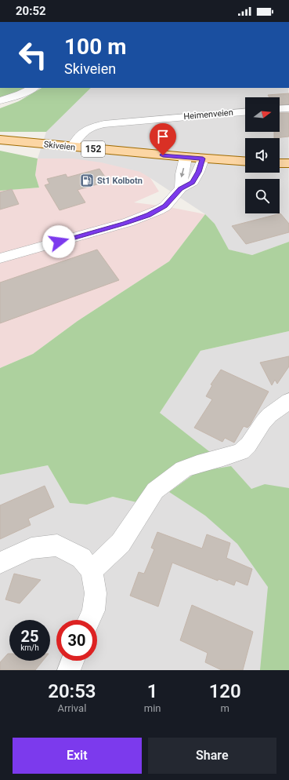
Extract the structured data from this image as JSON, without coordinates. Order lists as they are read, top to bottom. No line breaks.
{"streets":{"main road":["Skiveien","152"],"street":["Heimenveien"]},"crossings":[["Heimenveien","Skiveien"]],"places":{"fuel station":["St1 Kolbotn"]},"north":"right","page":{"status":"20:52","turn":["100 m","Skiveien"],"speed":"25 km/h","limit":"30","eta":["20:53","Arrival","1","min","120","m"],"buttons":["Exit","Share"]}}
